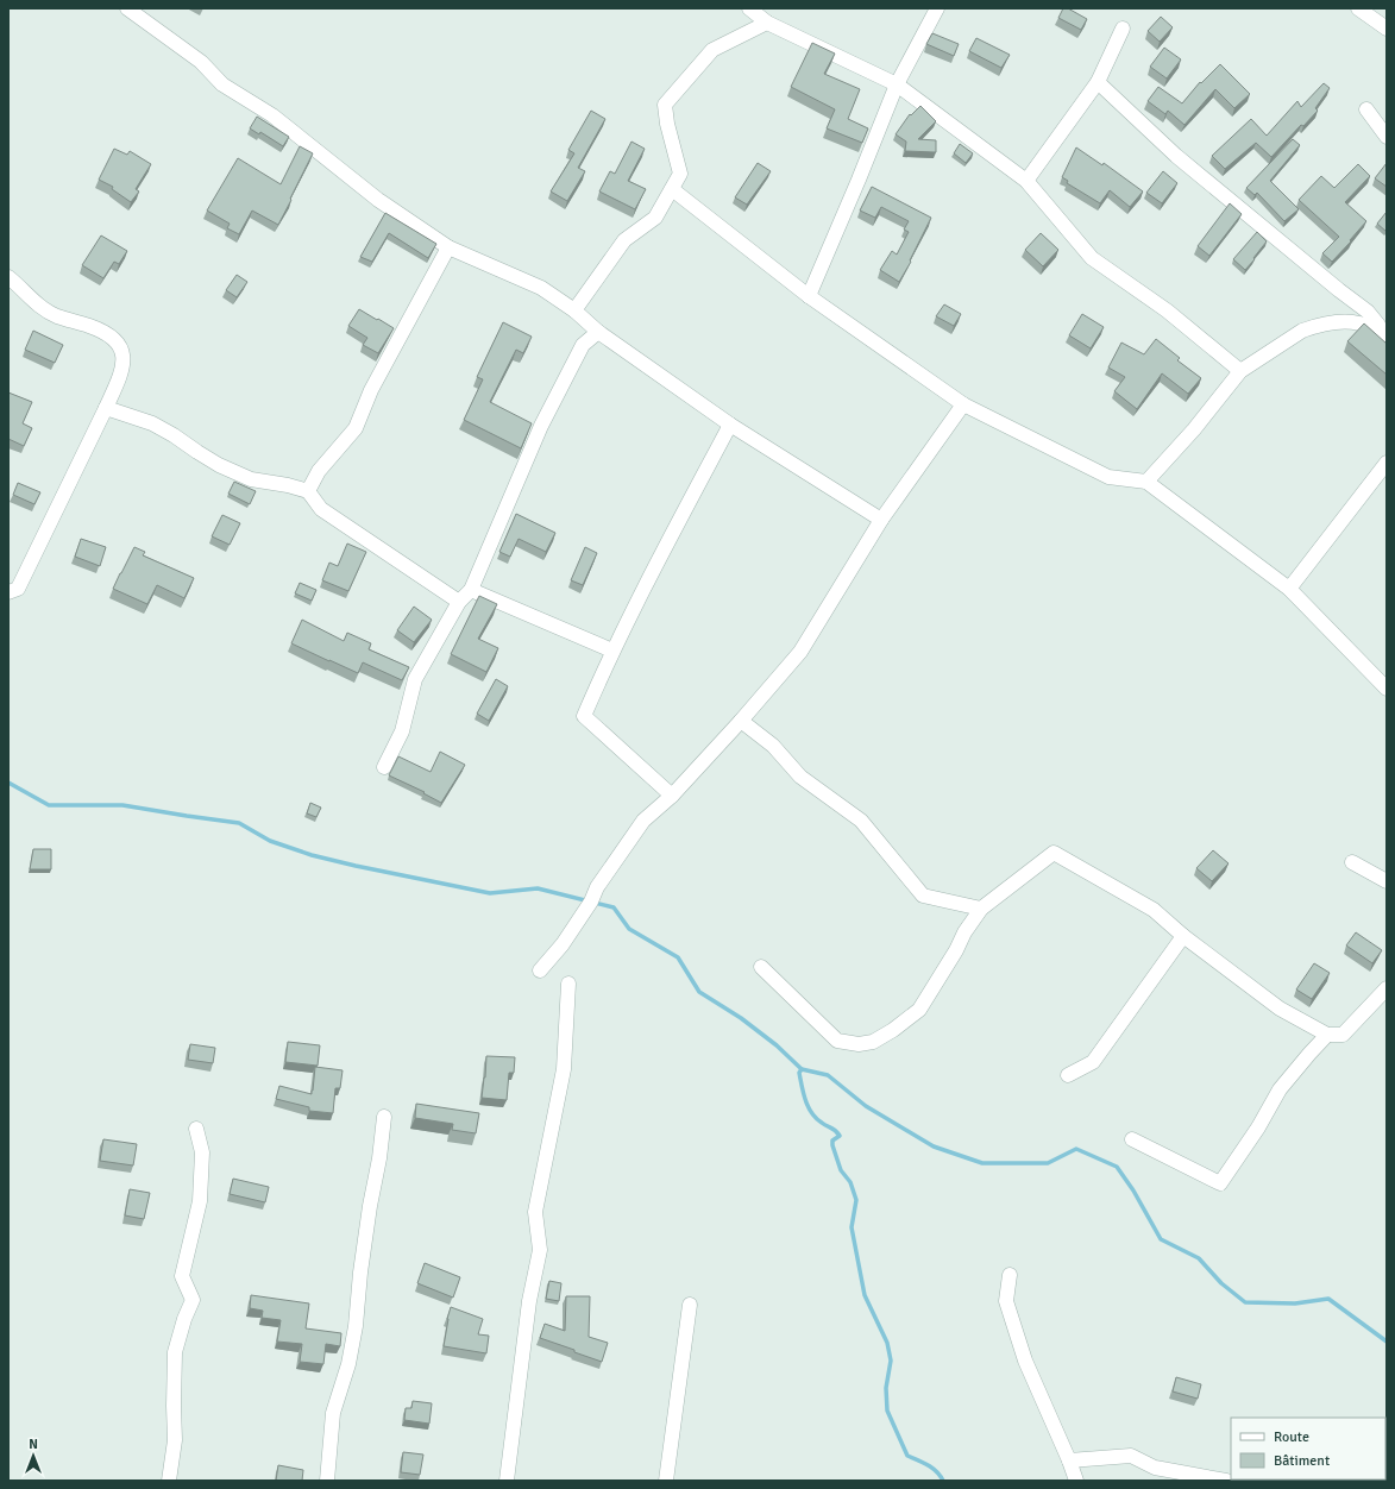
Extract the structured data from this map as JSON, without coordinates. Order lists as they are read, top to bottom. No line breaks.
{"legend":["Route","Bâtiment"],"north":"top"}
